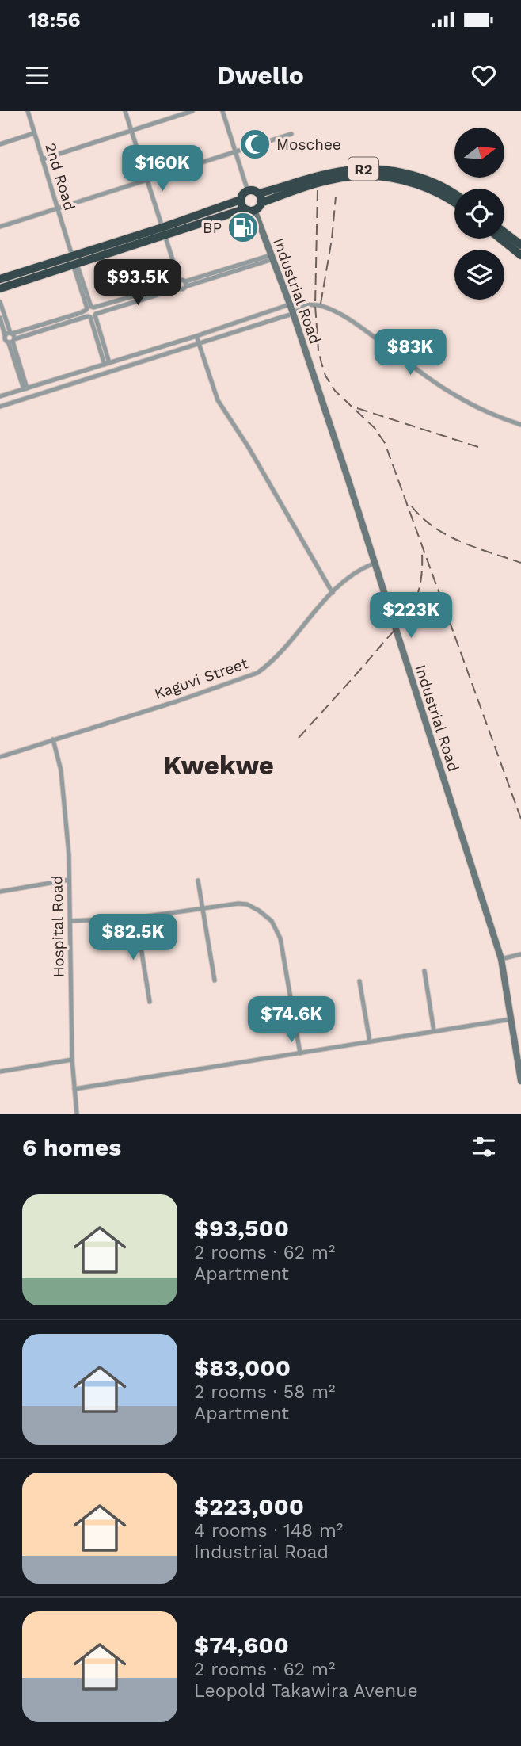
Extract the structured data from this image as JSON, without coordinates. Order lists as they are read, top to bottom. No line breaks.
{"streets":{"highway":["R2"],"street":["2nd Road","Industrial Road","Kaguvi Street","Hospital Road"]},"crossings":[["R2","2nd Road"],["R2","Industrial Road"],["Industrial Road","Kaguvi Street"],["Kaguvi Street","Hospital Road"]],"districts":["Kwekwe"],"places":{"mosque":["Moschee"],"fuel station":["BP"]},"north":"right","page":{"status":"18:56","header":"Dwello","price":["$160K","$93.5K","$83K","$223K","$82.5K","$74.6K"],"heading":"6 homes","list":[{"name":"$93,500","note":"2 rooms · 62 m² · Apartment"},{"name":"$83,000","note":"2 rooms · 58 m² · Apartment"},{"name":"$223,000","note":"4 rooms · 148 m² · Industrial Road"},{"name":"$74,600","note":"2 rooms · 62 m² · Leopold Takawira Avenue"}]}}
